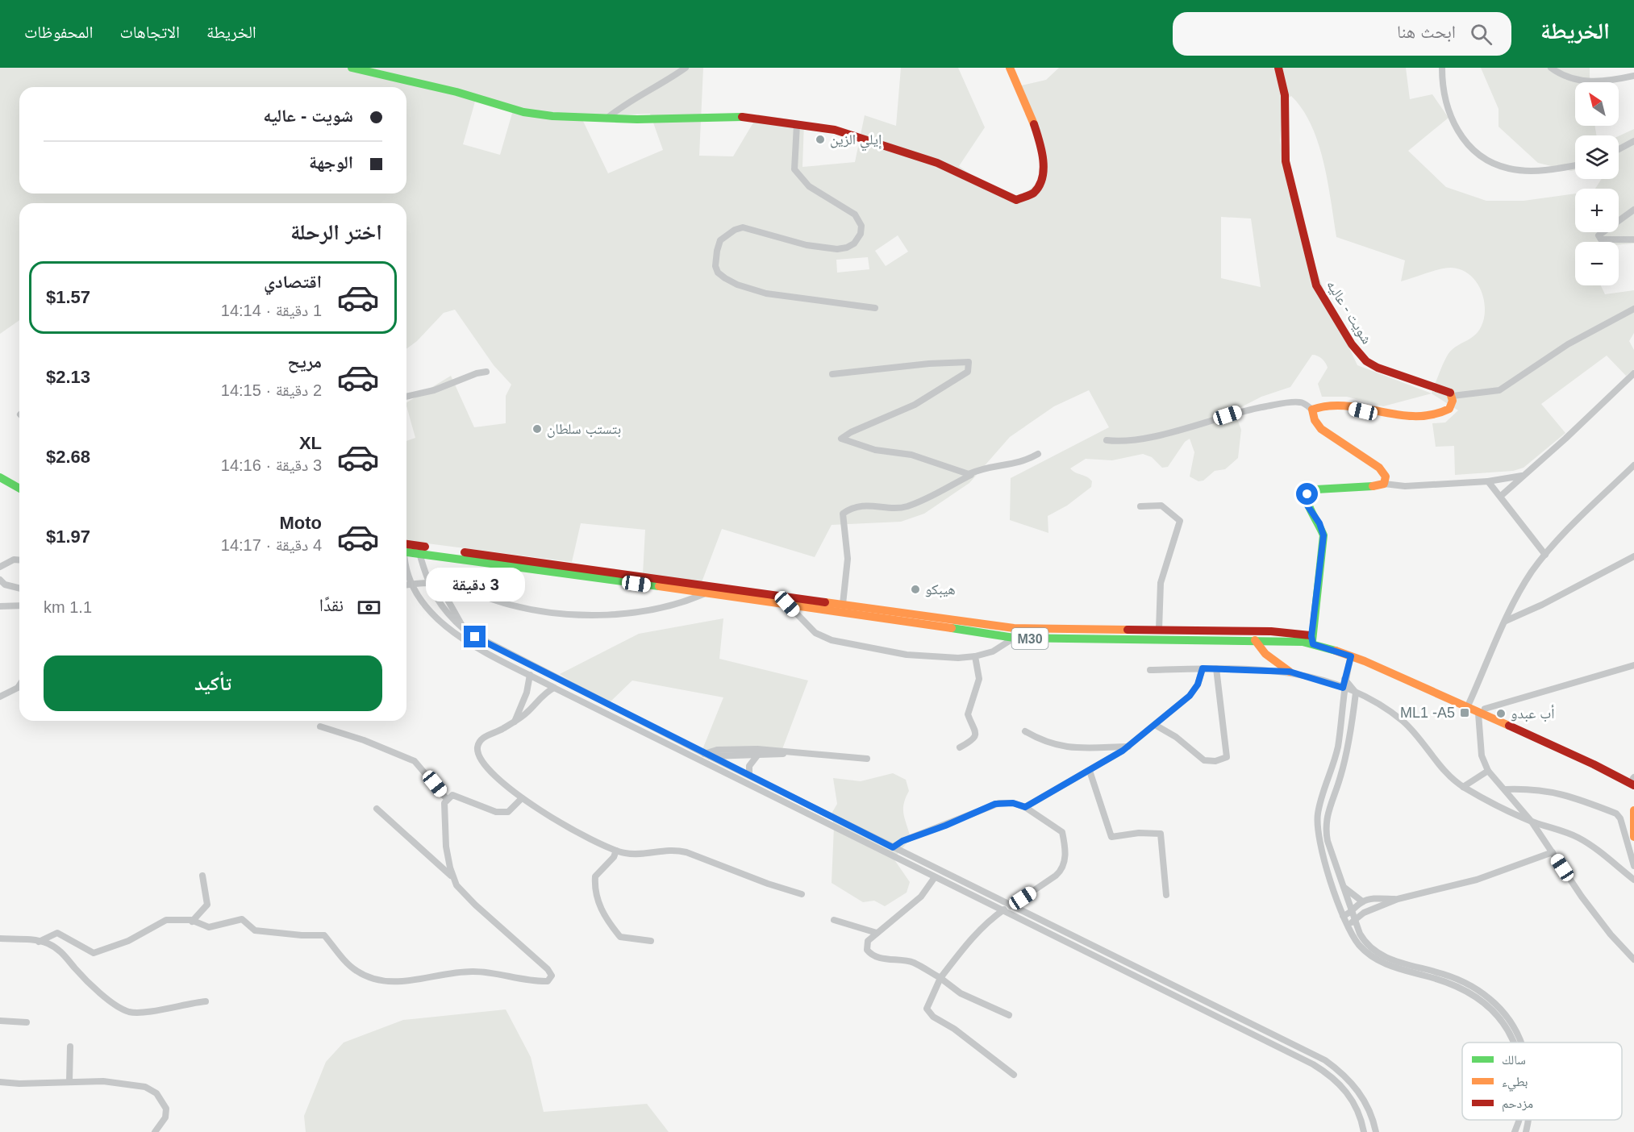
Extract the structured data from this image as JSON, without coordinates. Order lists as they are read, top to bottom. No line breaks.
{"streets":{"main road":["شويت - عاليه","M30"]},"places":{"other":["إيلي الزين","بتستب سلطان","هيبكو","أب عبدو"],"transit":["ML1 -A5"]},"legend":["سالك","بطيء","مزدحم"],"north":"top left","page":{"header":"الخريطة","search":"ابحث هنا","nav":["الخريطة","الاتجاهات","المحفوظات"],"map_buttons":["+","−"],"banner":["شويت - عاليه","الوجهة"],"heading":"اختر الرحلة","list":[{"name":"اقتصادي","note":"1 دقيقة · 14:14","value":"$1.57"},{"name":"مريح","note":"2 دقيقة · 14:15","value":"$2.13"},{"name":"XL","note":"3 دقيقة · 14:16","value":"$2.68"},{"name":"Moto","note":"4 دقيقة · 14:17","value":"$1.97"}],"bubble":"3 دقيقة","pay":["نقدًا","1.1 km"],"buttons":"تأكيد"}}
